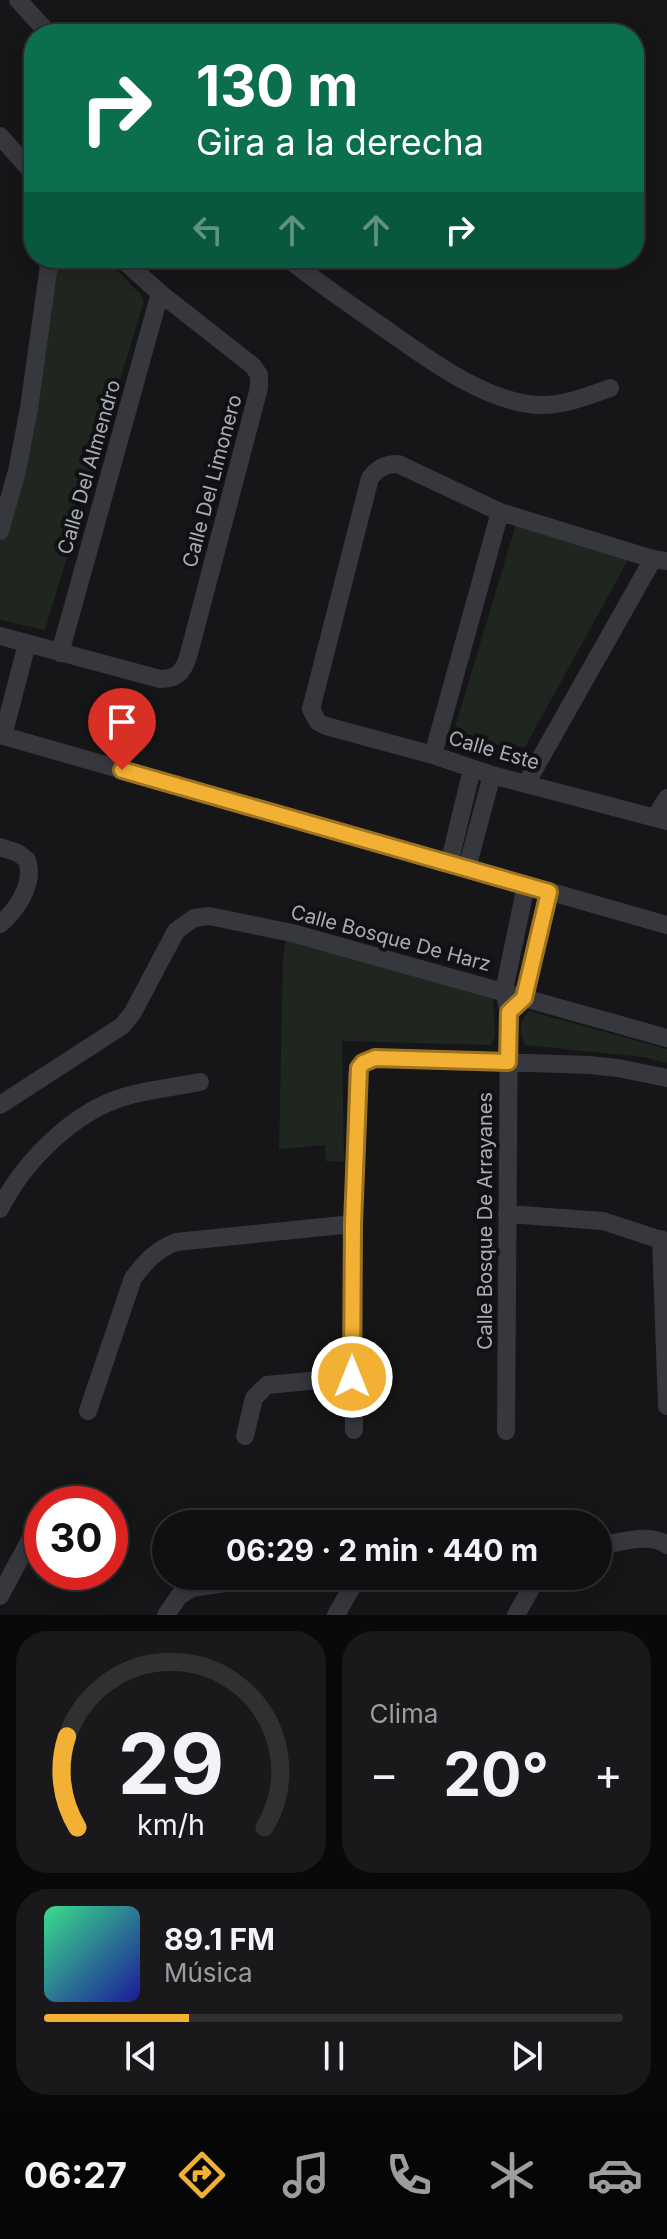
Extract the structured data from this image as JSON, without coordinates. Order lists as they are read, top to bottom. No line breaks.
{"streets":{"street":["Calle Del Almendro","Calle Del Limonero","Calle Este","Calle Bosque De Harz","Calle Bosque De Arrayanes"]},"crossings":[["Calle Del Almendro","Calle Del Limonero"],["Calle Bosque De Harz","Calle Bosque De Arrayanes"]],"page":{"turn":["130 m","Gira a la derecha"],"limit":"30","trip":"06:29 · 2 min · 440 m","tile":"Clima","heat":["−","20°","+"],"song":["89.1 FM","Música"],"tabs":"06:27","gauge":["29","km/h"]}}
